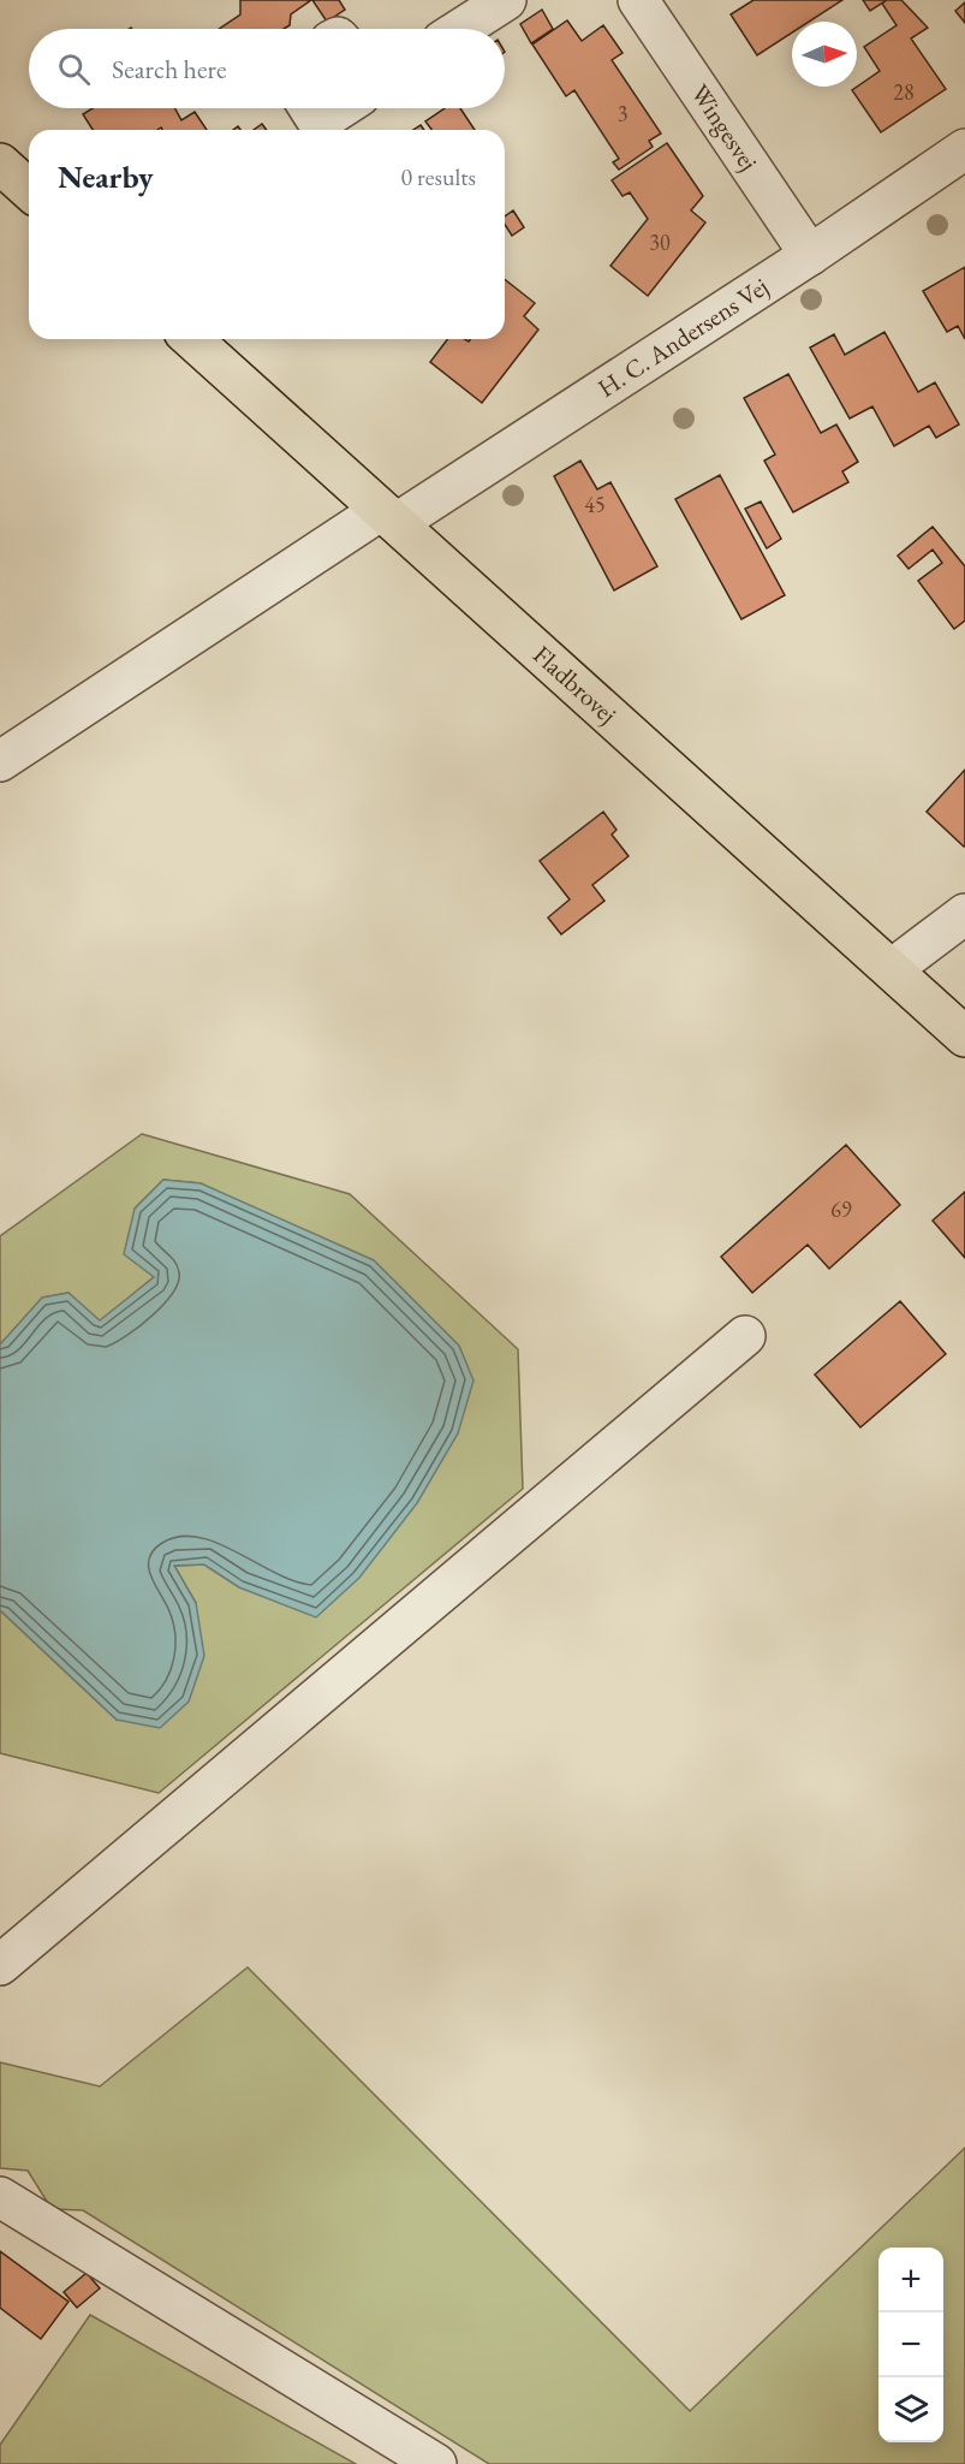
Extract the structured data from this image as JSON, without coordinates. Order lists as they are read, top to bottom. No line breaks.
{"streets":{"main road":["Fladbrovej"],"street":["Wingesvej","H. C. Andersens Vej"]},"crossings":[["Wingesvej","H. C. Andersens Vej"],["H. C. Andersens Vej","Fladbrovej"]],"house_numbers":["28","3","30","45","69"],"north":"right","page":{"search":"Search here","heading":["Nearby","0 results"],"map_buttons":["+","−"]}}
